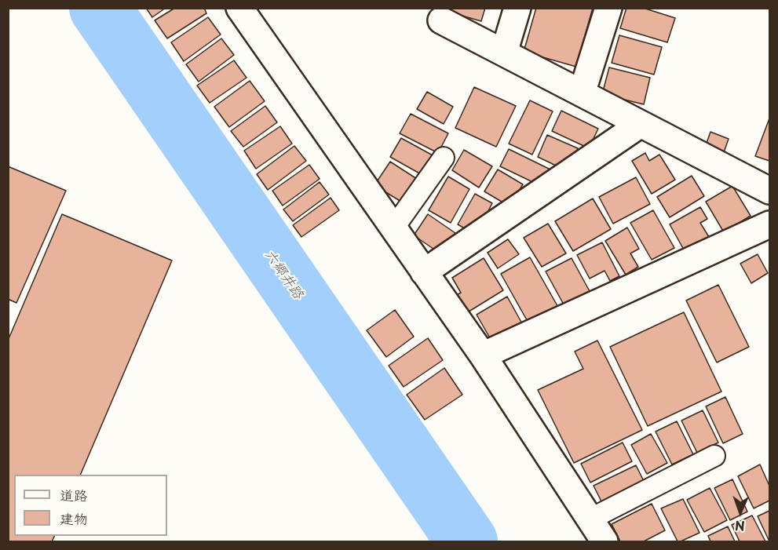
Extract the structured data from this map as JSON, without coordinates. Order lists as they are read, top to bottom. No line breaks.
{"water":["六郷井路"],"legend":["道路","建物"],"north":"bottom"}
